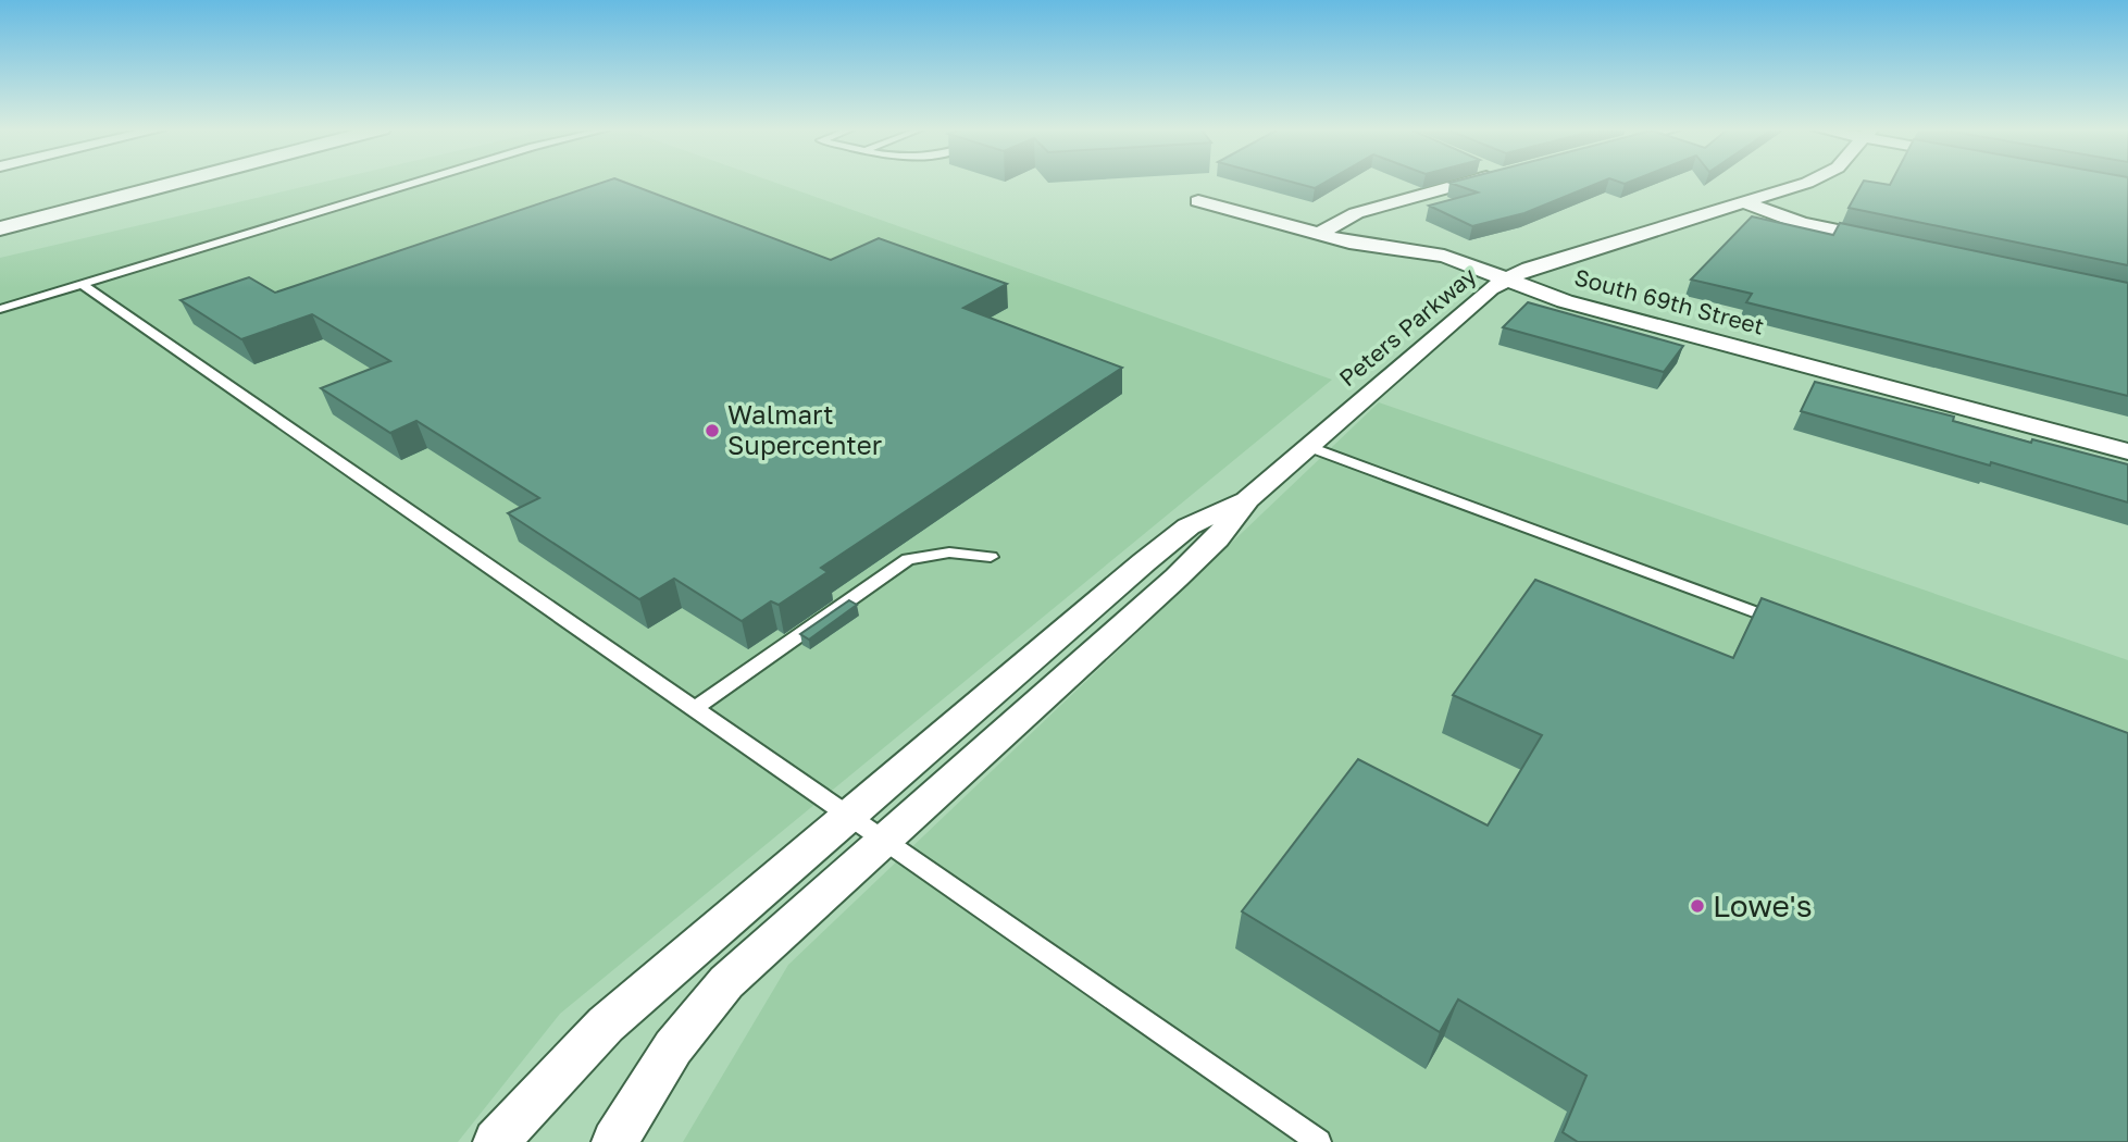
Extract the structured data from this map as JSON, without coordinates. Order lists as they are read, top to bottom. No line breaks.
{"streets":{"street":["South 69th Street","Peters Parkway"]},"crossings":[["South 69th Street","Peters Parkway"]],"places":["Walmart Supercenter","Lowe's"]}
